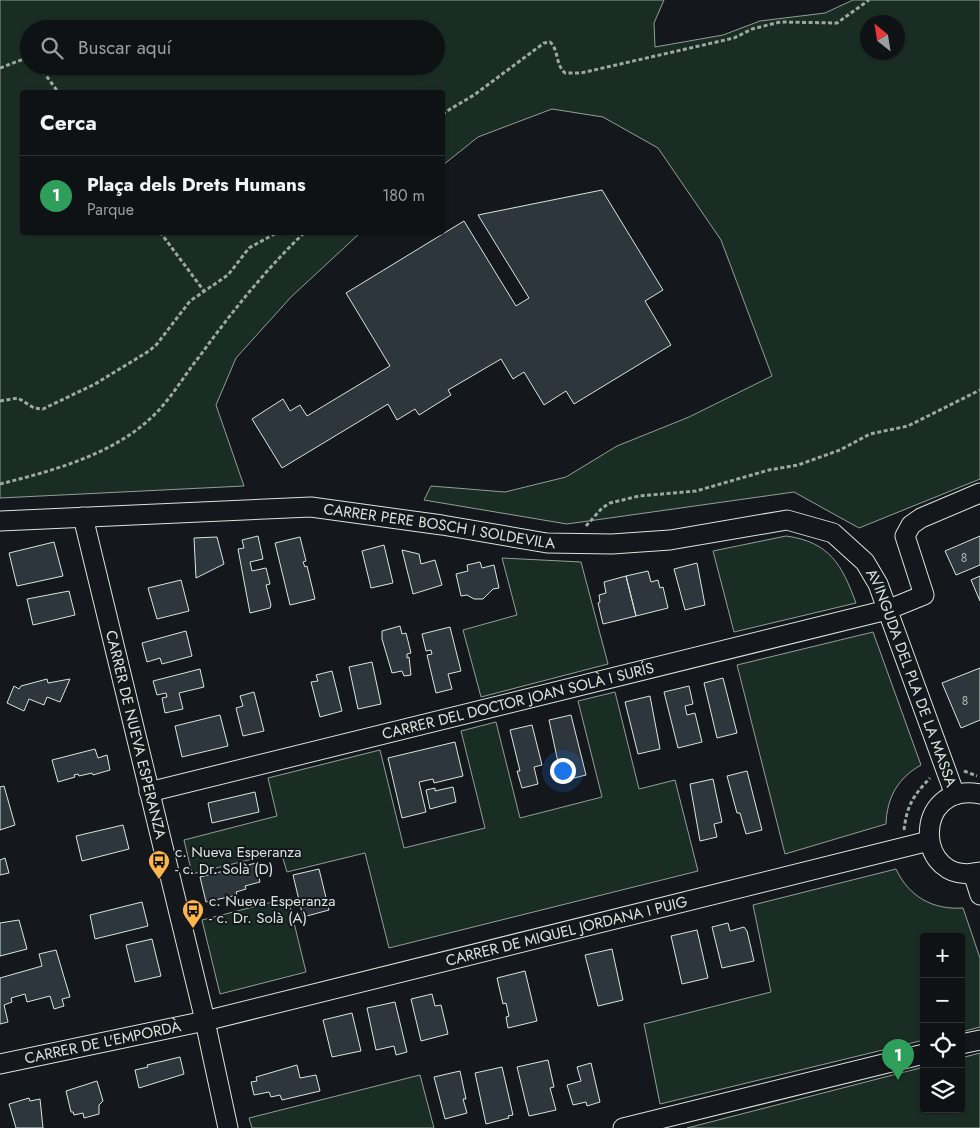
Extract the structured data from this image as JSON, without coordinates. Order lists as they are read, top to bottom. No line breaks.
{"streets":{"street":["CARRER PERE BOSCH I SOLDEVILA","AVINGUDA DEL PLA DE LA MASSA","CARRER DEL DOCTOR JOAN SOLÀ I SURÍS","CARRER DE NUEVA ESPERANZA","CARRER DE MIQUEL JORDANA I PUIG","CARRER DE L'EMPORDÀ"]},"crossings":[["CARRER PERE BOSCH I SOLDEVILA","AVINGUDA DEL PLA DE LA MASSA"],["CARRER PERE BOSCH I SOLDEVILA","CARRER DE NUEVA ESPERANZA"],["AVINGUDA DEL PLA DE LA MASSA","CARRER DEL DOCTOR JOAN SOLÀ I SURÍS"],["CARRER DEL DOCTOR JOAN SOLÀ I SURÍS","CARRER DE NUEVA ESPERANZA"],["CARRER DE NUEVA ESPERANZA","CARRER DE MIQUEL JORDANA I PUIG"],["CARRER DE NUEVA ESPERANZA","CARRER DE L'EMPORDÀ"],["CARRER DE MIQUEL JORDANA I PUIG","CARRER DE L'EMPORDÀ"]],"places":{"bus stop":["c. Nueva Esperanza - c. Dr. Solà (D)","c. Nueva Esperanza - c. Dr. Solà (A)"]},"house_numbers":["8","8"],"north":"top left","page":{"search":"Buscar aquí","heading":"Cerca","list":[{"mark":"1","name":"Plaça dels Drets Humans","note":"Parque","value":"180 m"}],"map_buttons":["+","−"],"pins":"1"}}
